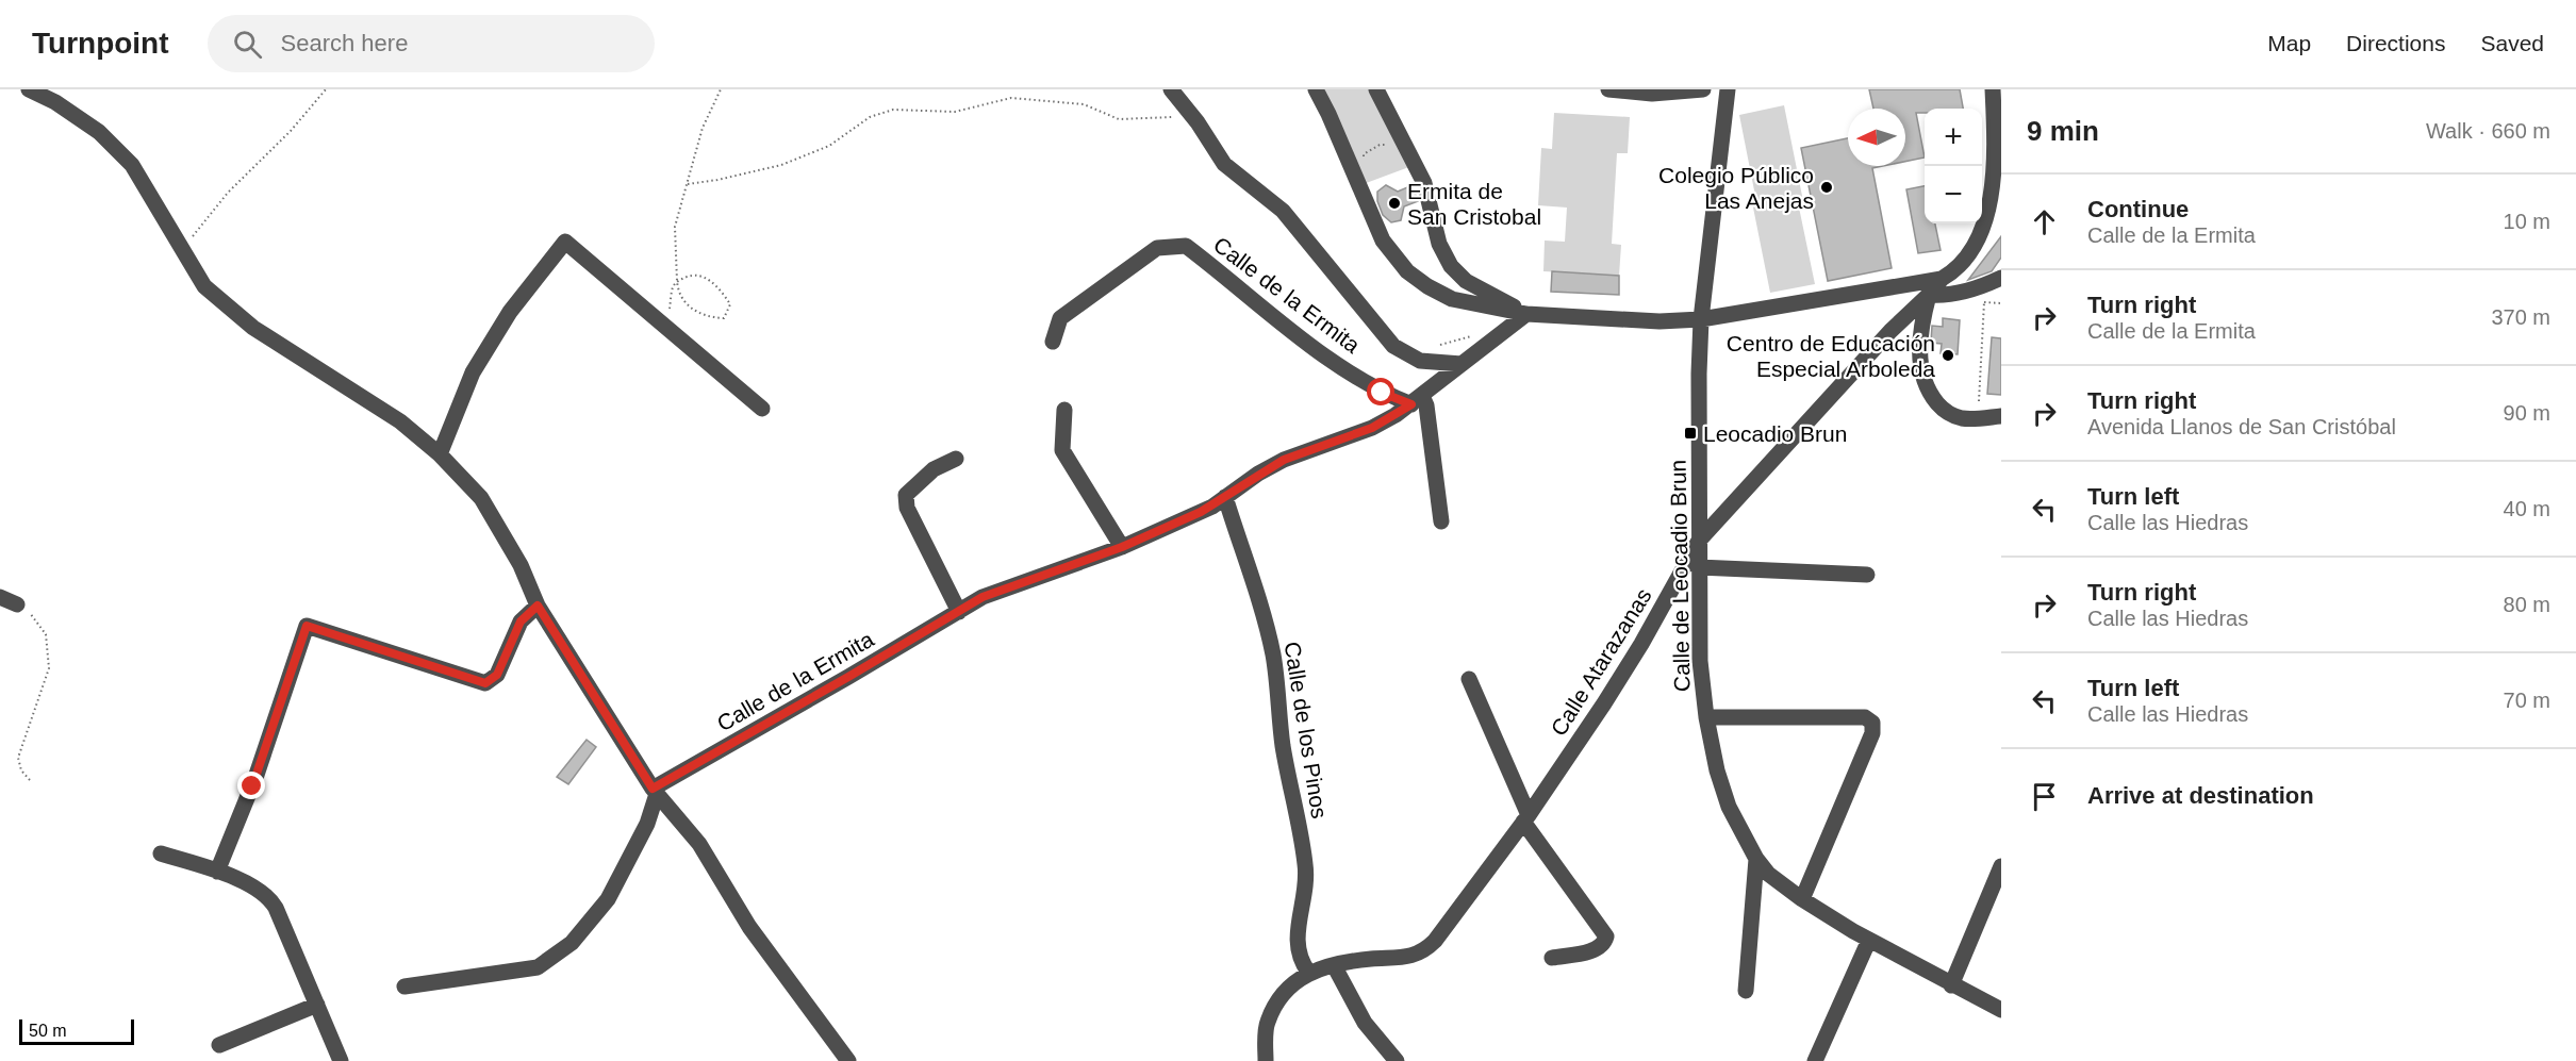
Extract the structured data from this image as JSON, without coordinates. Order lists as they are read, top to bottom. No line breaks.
{"streets":{"street":["Calle de la Ermita","Calle de Leocadio Brun","Calle Atarazanas","Calle de los Pinos"]},"crossings":[["Calle de la Ermita","Calle de los Pinos"],["Calle de Leocadio Brun","Calle Atarazanas"],["Calle Atarazanas","Calle de los Pinos"]],"places":{"other":["Colegio Público Las Anejas","Ermita de San Cristobal","Centro de Educación Especial Arboleda"],"transit":["Leocadio Brun"]},"scale_bar":"50 m","north":"left","page":{"header":"Turnpoint","search":"Search here","nav":["Map","Directions","Saved"],"heading":["9 min","Walk · 660 m"],"map_buttons":["+","−"],"list":[["Continue","Calle de la Ermita","10 m"],["Turn right","Calle de la Ermita","370 m"],["Turn right","Avenida Llanos de San Cristóbal","90 m"],["Turn left","Calle las Hiedras","40 m"],["Turn right","Calle las Hiedras","80 m"],["Turn left","Calle las Hiedras","70 m"],"Arrive at destination"],"scale":"50 m"}}
